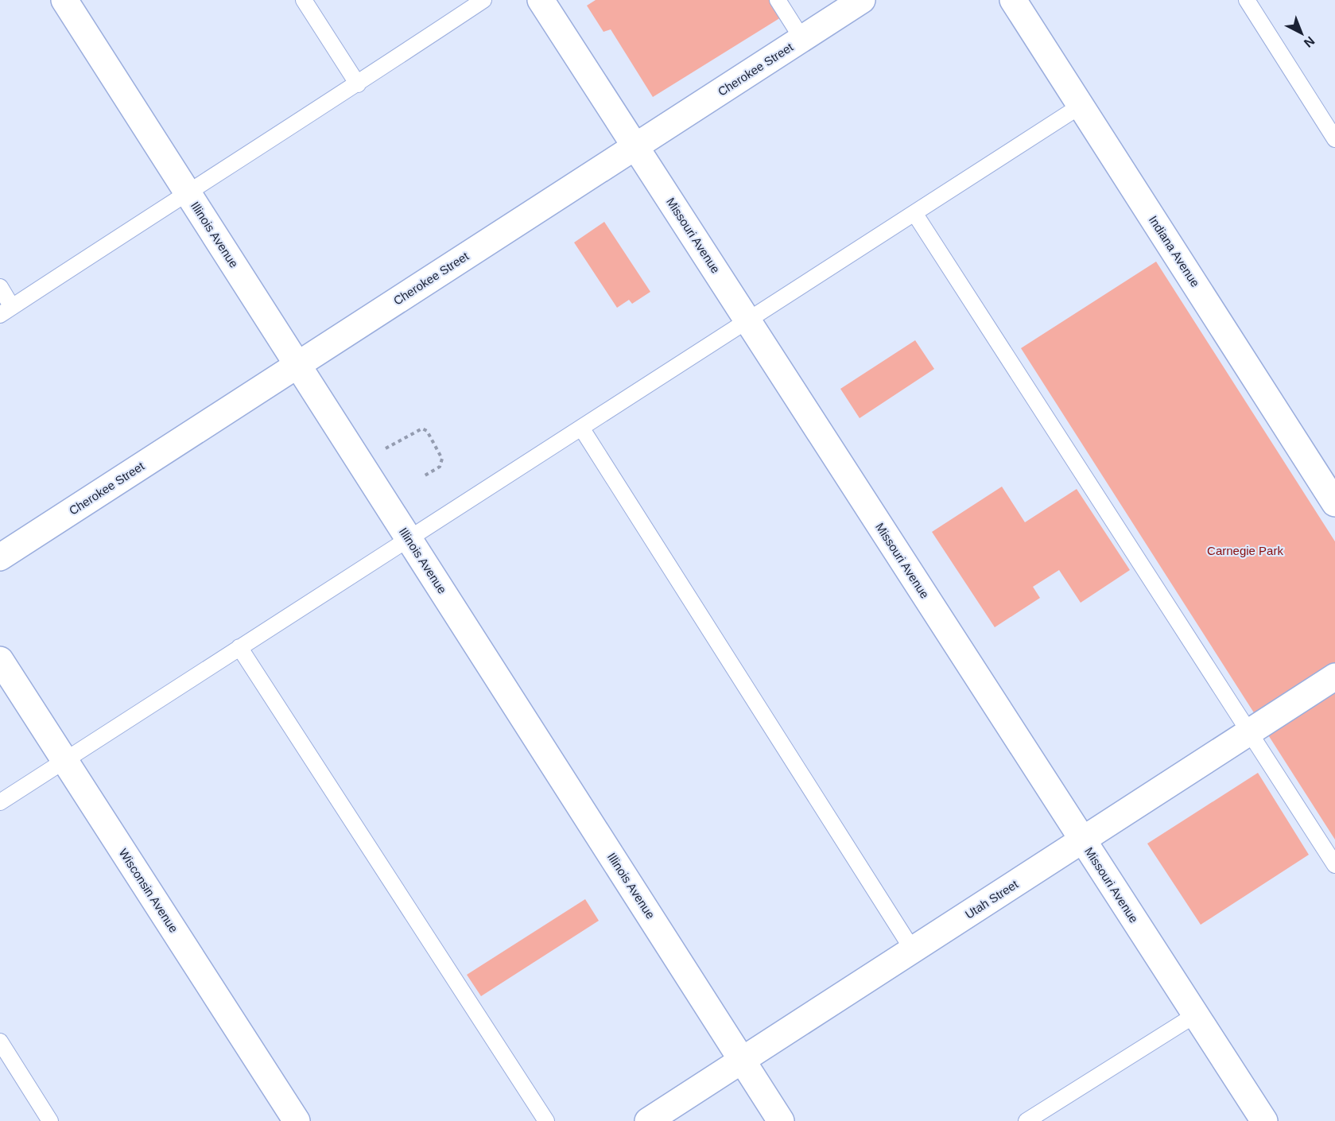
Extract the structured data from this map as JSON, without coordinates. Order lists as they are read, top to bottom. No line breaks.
{"streets":{"street":["Cherokee Street","Illinois Avenue","Missouri Avenue","Indiana Avenue","Wisconsin Avenue","Utah Street"]},"crossings":[["Cherokee Street","Illinois Avenue"],["Cherokee Street","Missouri Avenue"],["Illinois Avenue","Utah Street"],["Missouri Avenue","Utah Street"]],"parks":["Carnegie Park"],"north":"bottom right"}
